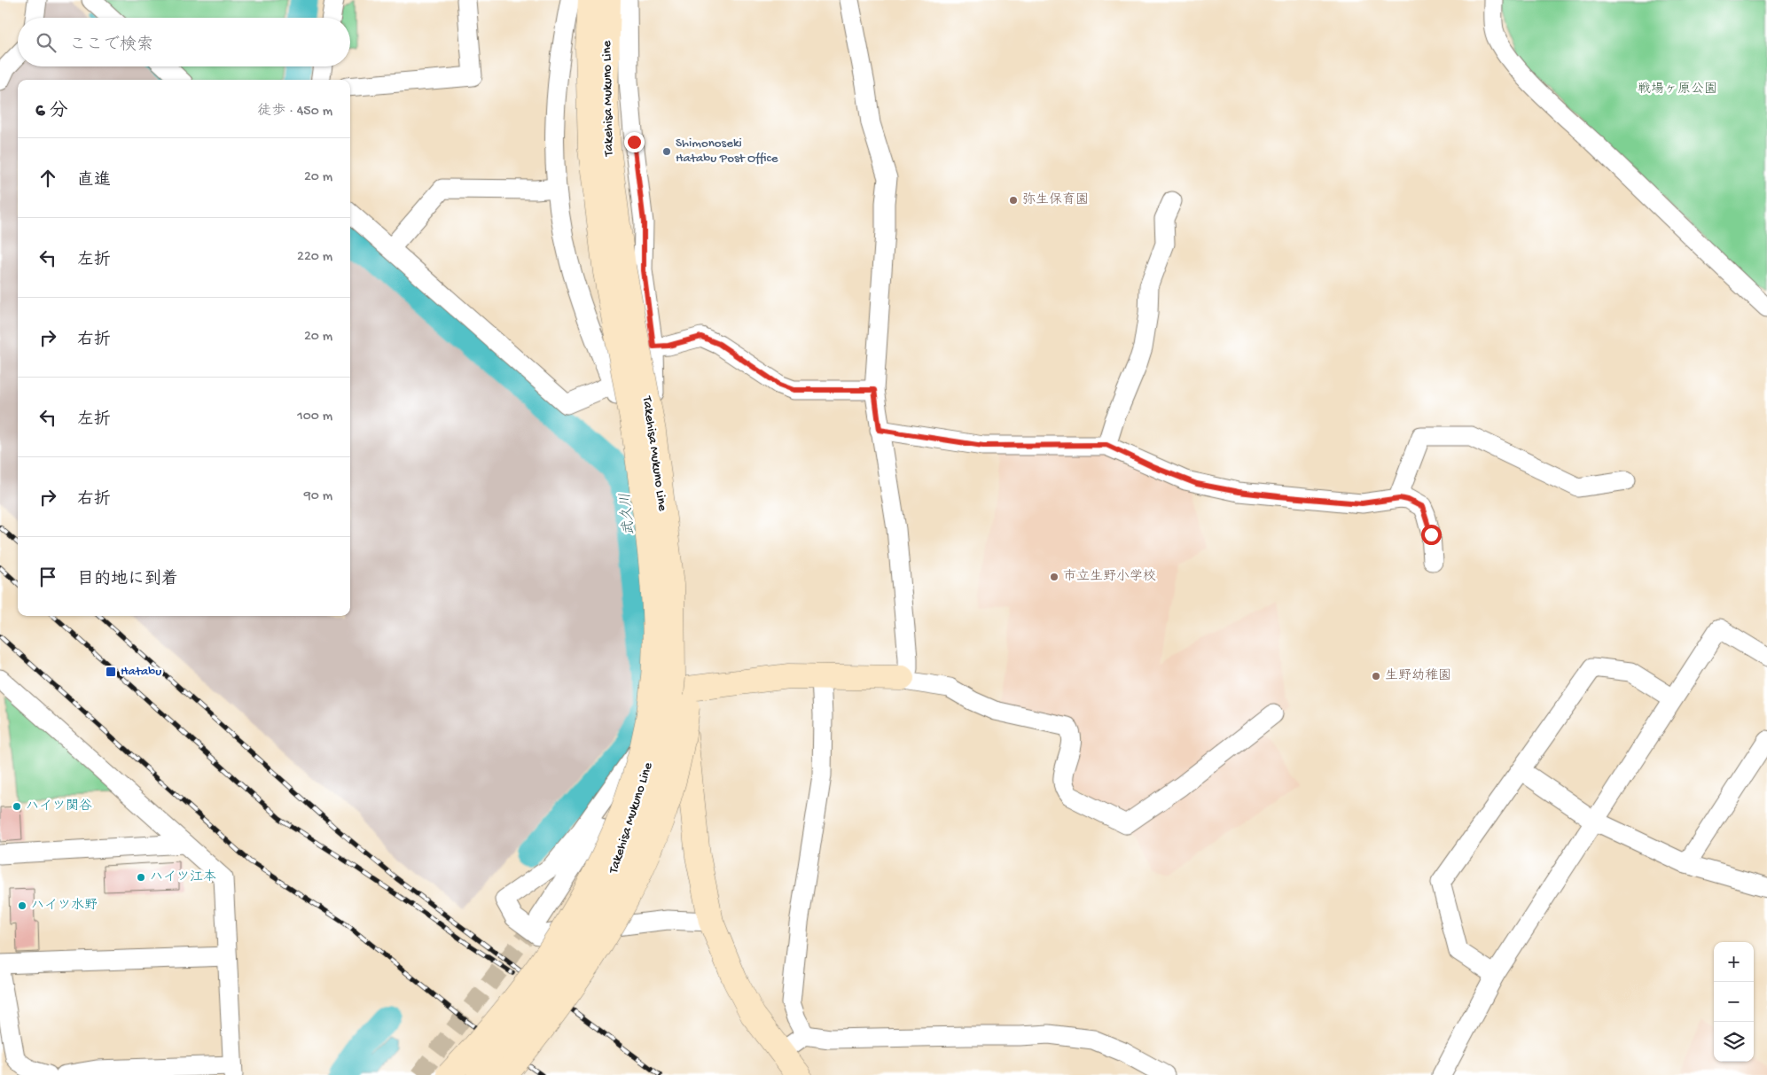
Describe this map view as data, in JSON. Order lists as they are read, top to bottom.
{
  "streets": {
    "main road": ["Takehisa Mukuno Line"]
  },
  "water": ["武久川"],
  "parks": ["戦場ヶ原公園"],
  "places": {
    "other": [
      "Shimonoseki Hatabu Post Office",
      "弥生保育園",
      "市立生野小学校",
      "生野幼稚園",
      "ハイツ関谷",
      "ハイツ江本",
      "ハイツ水野"
    ],
    "transit": ["Hatabu"]
  },
  "page": {
    "search": "ここで検索",
    "heading": ["6 分", "徒歩 · 450 m"],
    "list": [
      ["直進", "20 m"],
      ["左折", "220 m"],
      ["右折", "20 m"],
      ["左折", "100 m"],
      ["右折", "90 m"],
      "目的地に到着"
    ],
    "map_buttons": ["+", "−"]
  }
}
